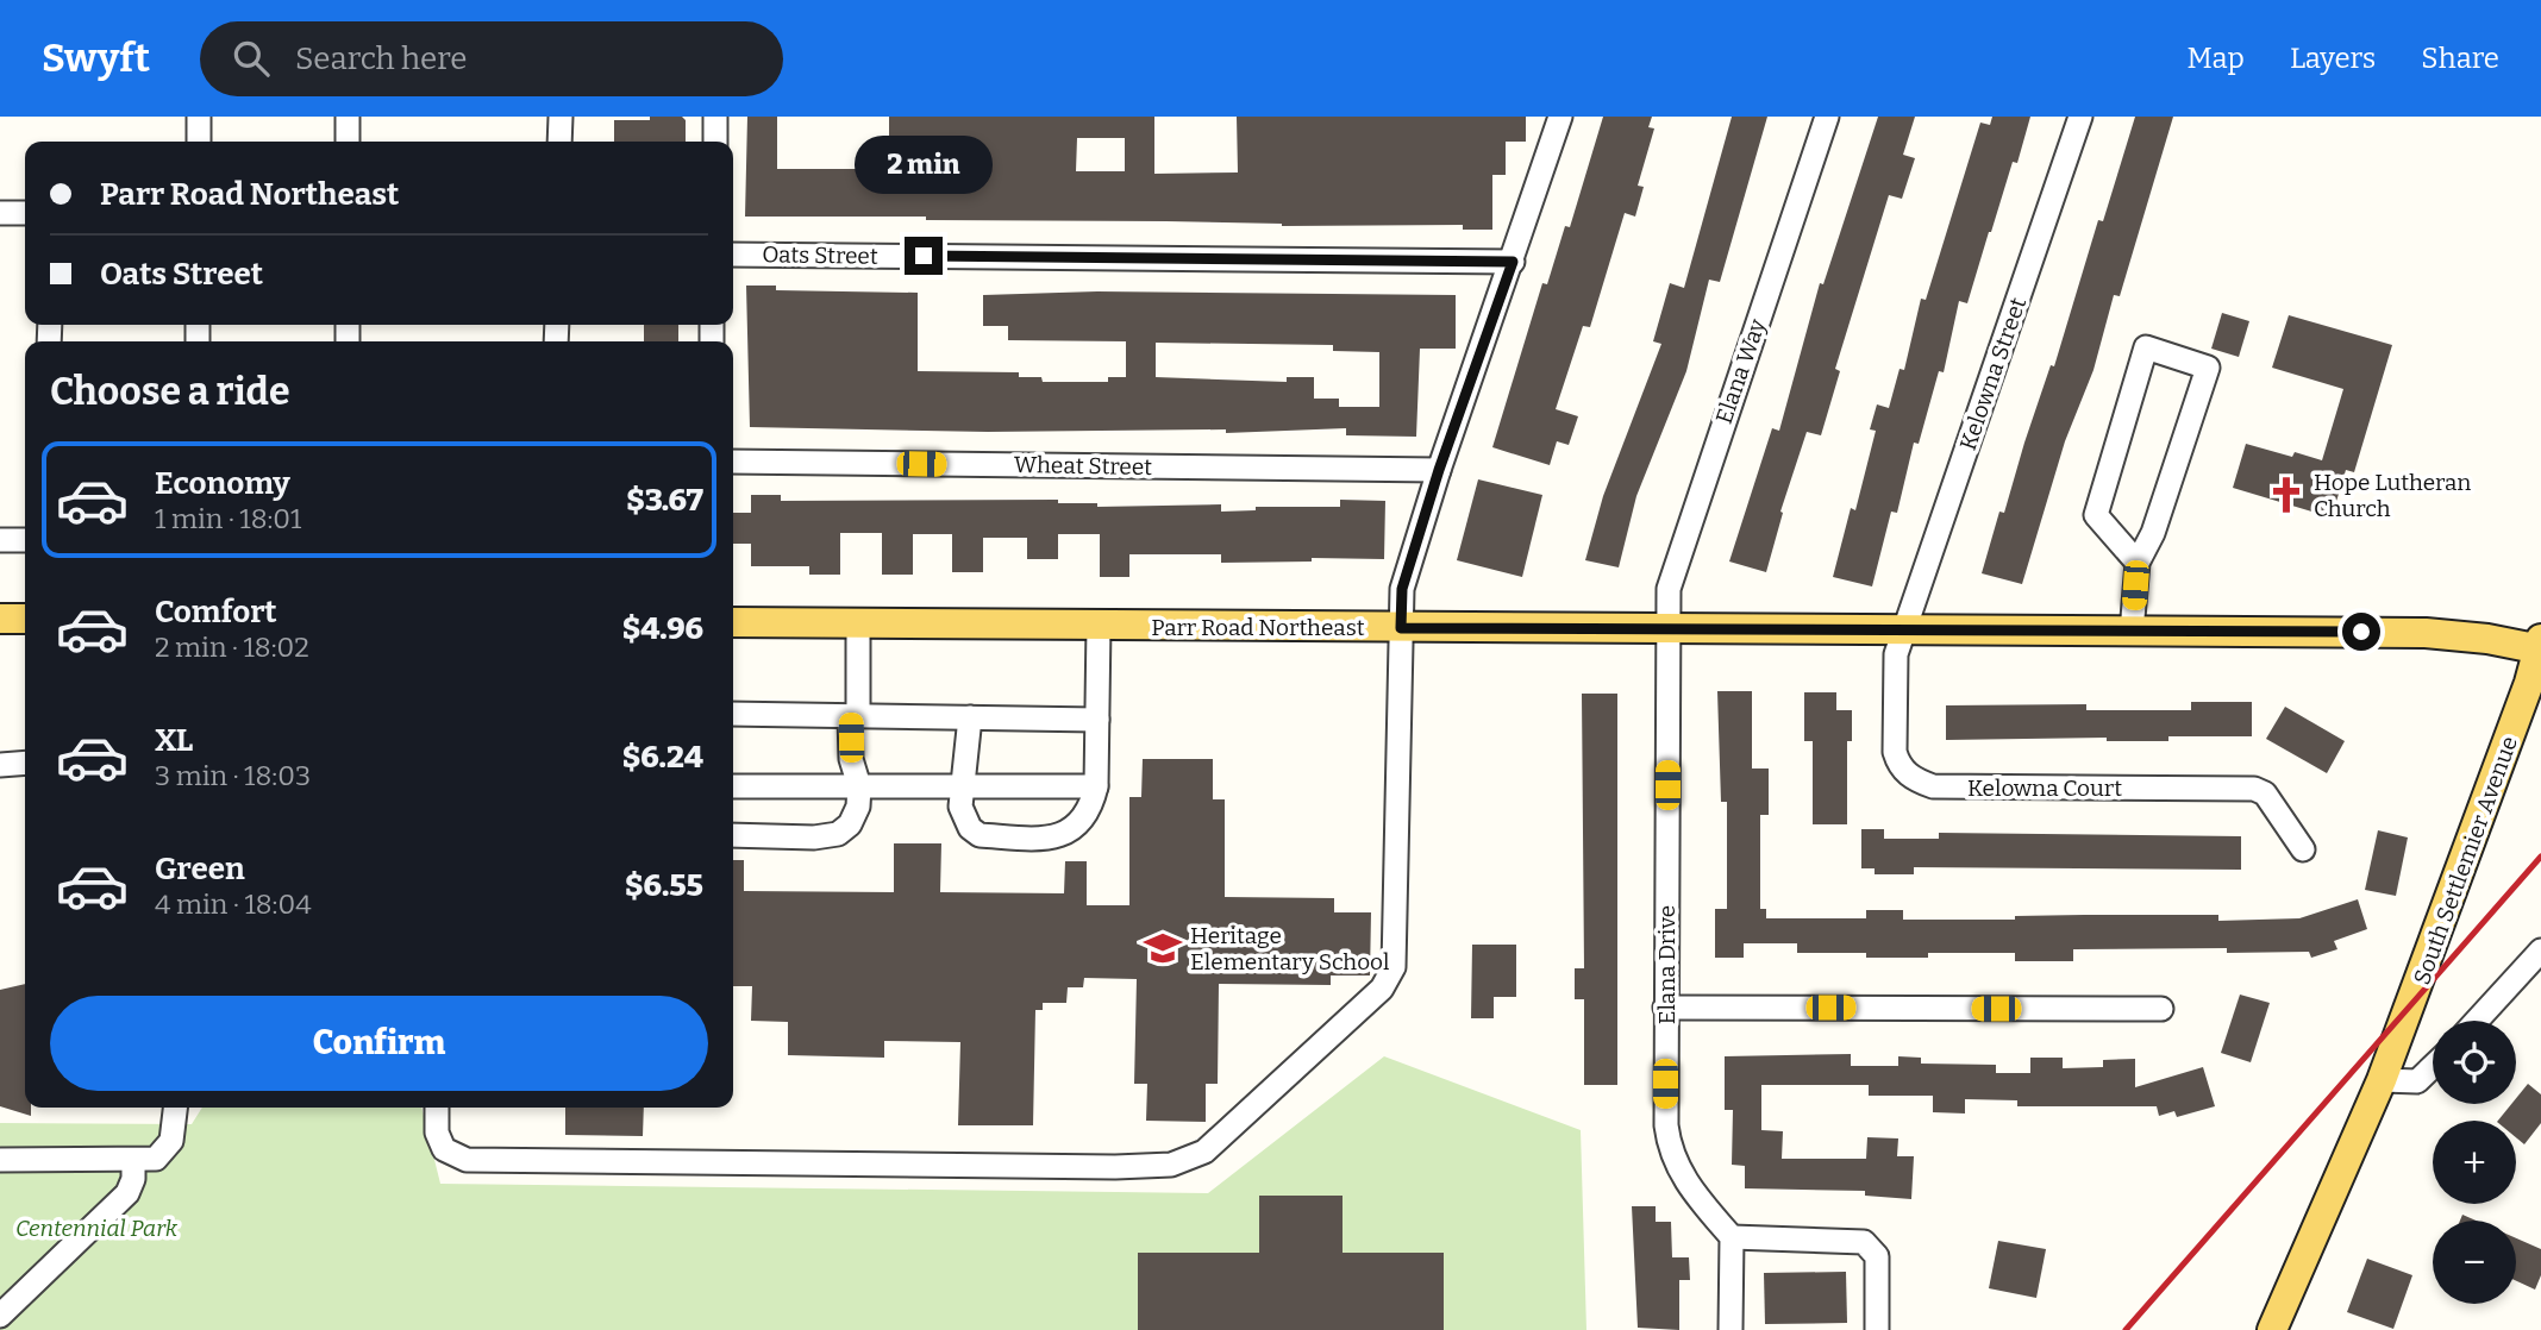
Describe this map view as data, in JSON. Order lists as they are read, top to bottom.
{
  "streets": {
    "main road": ["Parr Road Northeast", "South Settlemier Avenue"],
    "street": [
      "Oats Street",
      "Elana Way",
      "Kelowna Street",
      "Wheat Street",
      "Kelowna Court",
      "Elana Drive"
    ]
  },
  "crossings": [
    ["Elana Way", "Parr Road Northeast"],
    ["Elana Way", "Elana Drive"],
    ["Kelowna Street", "Parr Road Northeast"],
    ["Kelowna Street", "Kelowna Court"],
    ["Parr Road Northeast", "Kelowna Court"],
    ["Parr Road Northeast", "South Settlemier Avenue"],
    ["Parr Road Northeast", "Elana Drive"]
  ],
  "parks": ["Centennial Park"],
  "places": {
    "church": ["Hope Lutheran Church"],
    "school or university": ["Heritage Elementary School"]
  },
  "page": {
    "header": "Swyft",
    "search": "Search here",
    "nav": ["Map", "Layers", "Share"],
    "bubble": "2 min",
    "banner": ["Parr Road Northeast", "Oats Street"],
    "heading": "Choose a ride",
    "list": [
      {
        "name": "Economy",
        "note": "1 min · 18:01",
        "value": "$3.67"
      },
      {
        "name": "Comfort",
        "note": "2 min · 18:02",
        "value": "$4.96"
      },
      {
        "name": "XL",
        "note": "3 min · 18:03",
        "value": "$6.24"
      },
      {
        "name": "Green",
        "note": "4 min · 18:04",
        "value": "$6.55"
      }
    ],
    "buttons": "Confirm",
    "map_buttons": ["+", "−"]
  }
}
